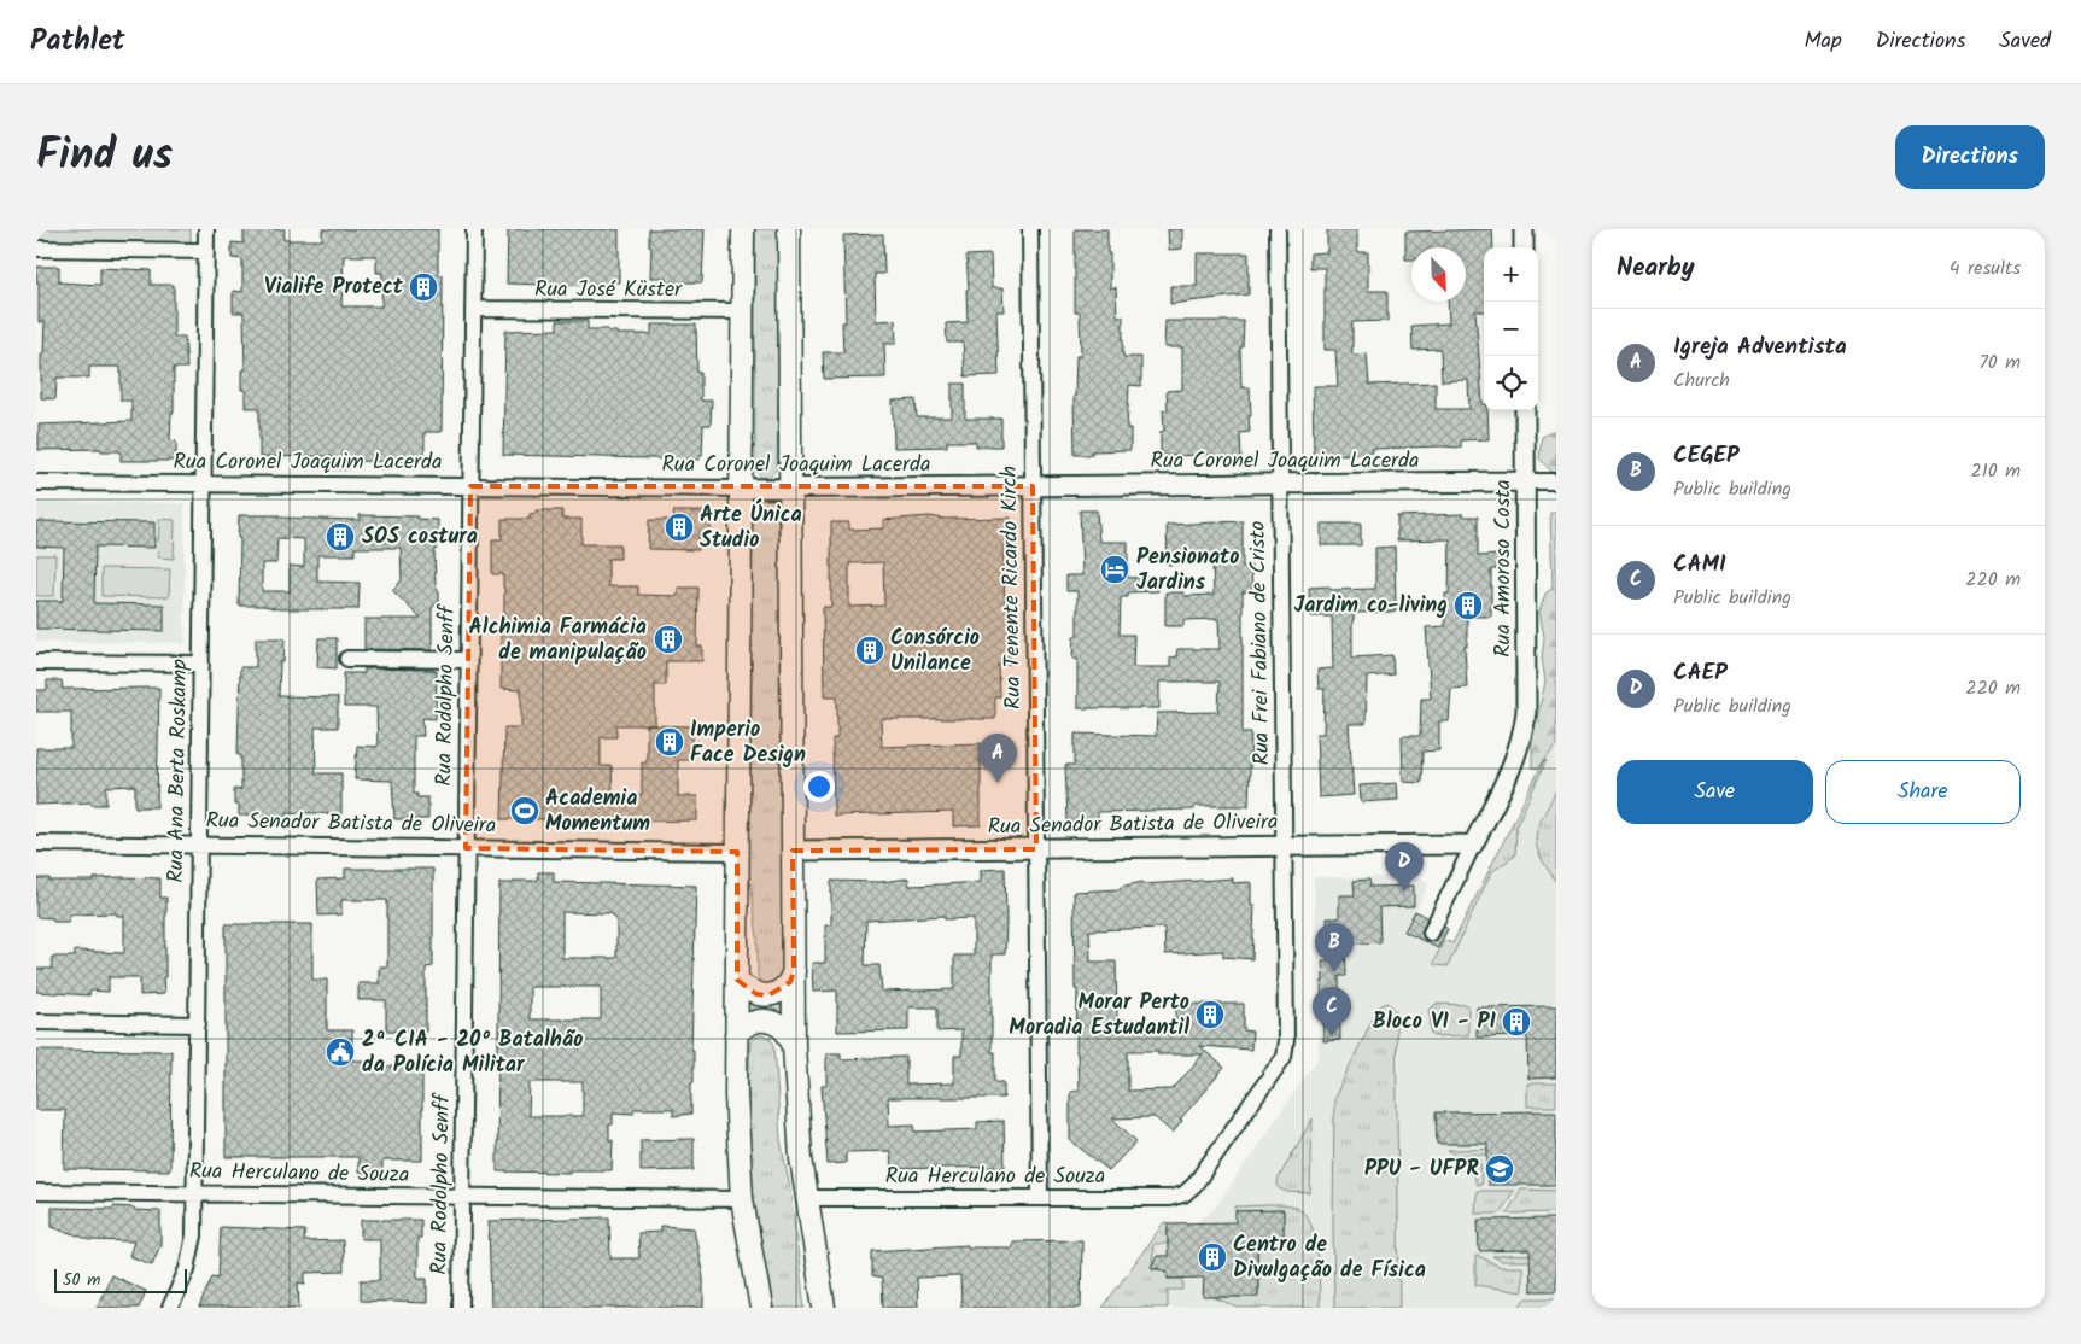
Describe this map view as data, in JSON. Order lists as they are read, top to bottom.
{
  "streets": {
    "street": [
      "Rua José Küster",
      "Rua Coronel Joaquim Lacerda",
      "Rua Amoroso Costa",
      "Rua Tenente Ricardo Kirch",
      "Rua Frei Fabiano de Cristo",
      "Rua Rodolpho Senff",
      "Rua Ana Berta Roskamp",
      "Rua Senador Batista de Oliveira",
      "Rua Herculano de Souza"
    ]
  },
  "crossings": [
    ["Rua José Küster", "Rua Rodolpho Senff"],
    ["Rua Coronel Joaquim Lacerda", "Rua Amoroso Costa"],
    ["Rua Coronel Joaquim Lacerda", "Rua Tenente Ricardo Kirch"],
    ["Rua Coronel Joaquim Lacerda", "Rua Frei Fabiano de Cristo"],
    ["Rua Coronel Joaquim Lacerda", "Rua Rodolpho Senff"],
    ["Rua Coronel Joaquim Lacerda", "Rua Ana Berta Roskamp"],
    ["Rua Amoroso Costa", "Rua Senador Batista de Oliveira"],
    ["Rua Tenente Ricardo Kirch", "Rua Senador Batista de Oliveira"],
    ["Rua Tenente Ricardo Kirch", "Rua Herculano de Souza"],
    ["Rua Frei Fabiano de Cristo", "Rua Senador Batista de Oliveira"],
    ["Rua Frei Fabiano de Cristo", "Rua Herculano de Souza"],
    ["Rua Rodolpho Senff", "Rua Senador Batista de Oliveira"],
    ["Rua Rodolpho Senff", "Rua Herculano de Souza"],
    ["Rua Ana Berta Roskamp", "Rua Senador Batista de Oliveira"],
    ["Rua Ana Berta Roskamp", "Rua Herculano de Souza"]
  ],
  "places": {
    "building": [
      "Vialife Protect",
      "Arte Única Studio",
      "SOS costura",
      "Jardim co-living",
      "Alchimia Farmácia de manipulação",
      "Consórcio Unilance",
      "Imperio Face Design",
      "Morar Perto Moradia Estudantil",
      "Bloco VI - PI",
      "Centro de Divulgação de Física"
    ],
    "hotel": ["Pensionato Jardins"],
    "sports": ["Academia Momentum"],
    "public building": ["2ª CIA - 20º Batalhão da Polícia Militar"],
    "school or university": ["PPU - UFPR"]
  },
  "scale_bar": "50 m",
  "north": "bottom right",
  "page": {
    "header": "Pathlet",
    "nav": ["Map", "Directions", "Saved"],
    "title": "Find us",
    "buttons": [
      "Directions",
      ["Save", "Share"]
    ],
    "heading": ["Nearby", "4 results"],
    "map_buttons": ["+", "−"],
    "list": [
      {
        "mark": "A",
        "name": "Igreja Adventista",
        "note": "Church",
        "value": "70 m"
      },
      {
        "mark": "B",
        "name": "CEGEP",
        "note": "Public building",
        "value": "210 m"
      },
      {
        "mark": "C",
        "name": "CAMI",
        "note": "Public building",
        "value": "220 m"
      },
      {
        "mark": "D",
        "name": "CAEP",
        "note": "Public building",
        "value": "220 m"
      }
    ],
    "pins": [
      "A",
      "D",
      "B",
      "C"
    ],
    "scale": "50 m"
  }
}
